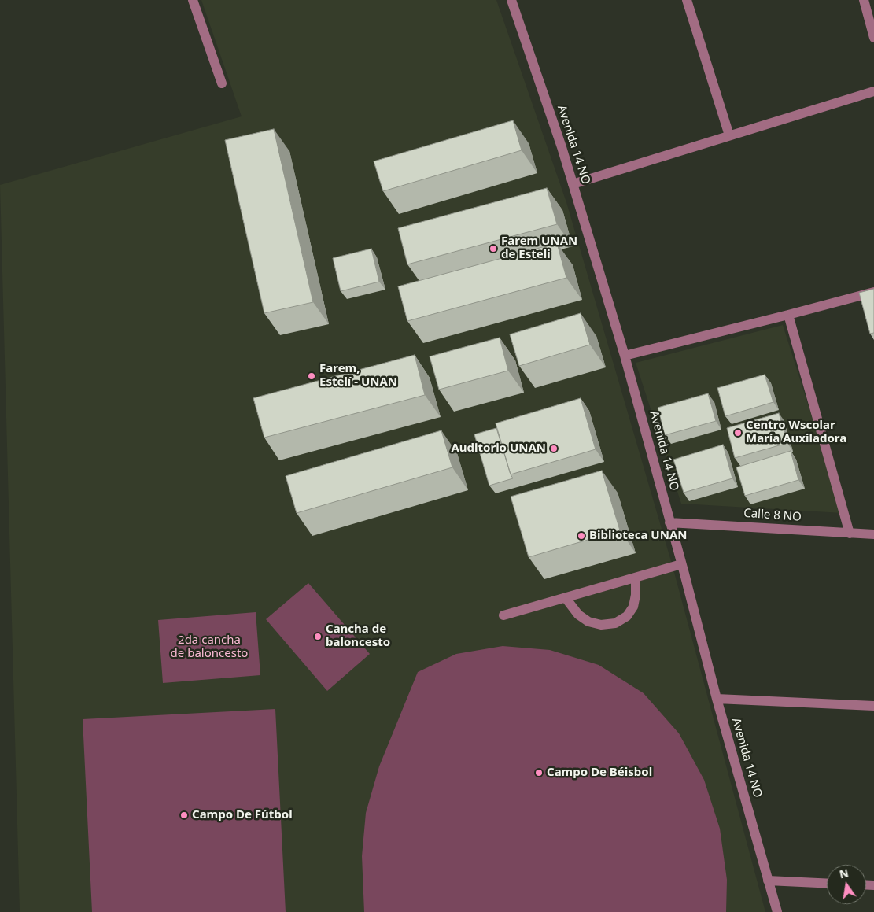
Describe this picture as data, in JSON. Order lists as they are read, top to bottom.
{
  "streets": {
    "street": ["Avenida 14 NO", "Calle 8 NO"]
  },
  "crossings": [
    ["Avenida 14 NO", "Calle 8 NO"]
  ],
  "parks": ["2da cancha de baloncesto"],
  "places": [
    "Farem UNAN de Esteli",
    "Farem, Estelí - UNAN",
    "Centro Wscolar María Auxiladora",
    "Auditorio UNAN",
    "Biblioteca UNAN",
    "Cancha de baloncesto",
    "Campo De Béisbol",
    "Campo De Fútbol"
  ],
  "north": "top"
}
